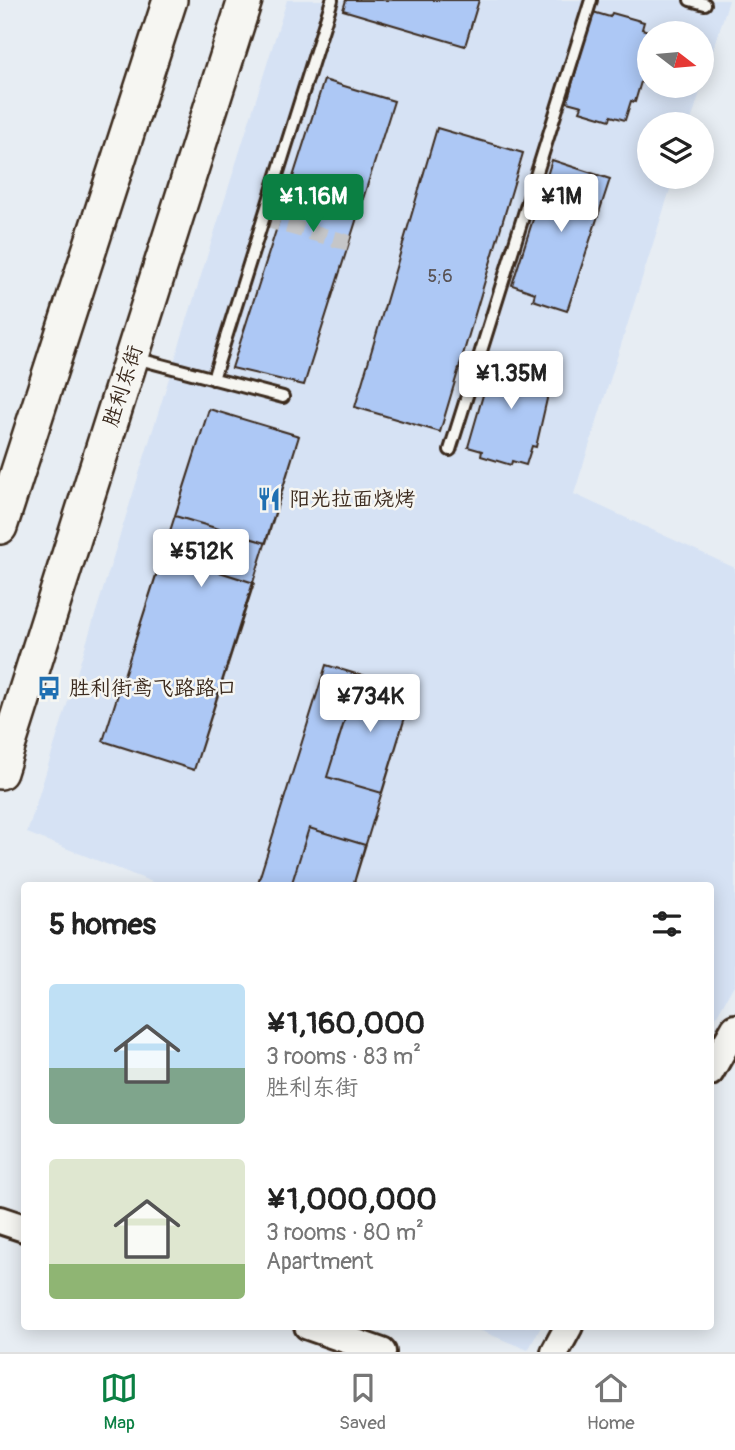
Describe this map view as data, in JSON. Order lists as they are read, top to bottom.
{
  "streets": {
    "main road": ["胜利东街"]
  },
  "places": {
    "restaurant": ["阳光拉面烧烤"],
    "bus stop": ["胜利街鸢飞路路口"]
  },
  "house_numbers": ["5;6"],
  "north": "right",
  "page": {
    "price": [
      "¥1.16M",
      "¥1M",
      "¥1.35M",
      "¥512K",
      "¥734K"
    ],
    "heading": "5 homes",
    "list": [
      {
        "name": "¥1,160,000",
        "note": "3 rooms · 83 m² · 胜利东街"
      },
      {
        "name": "¥1,000,000",
        "note": "3 rooms · 80 m² · Apartment"
      }
    ],
    "tabs": ["Map", "Saved", "Home"]
  }
}
